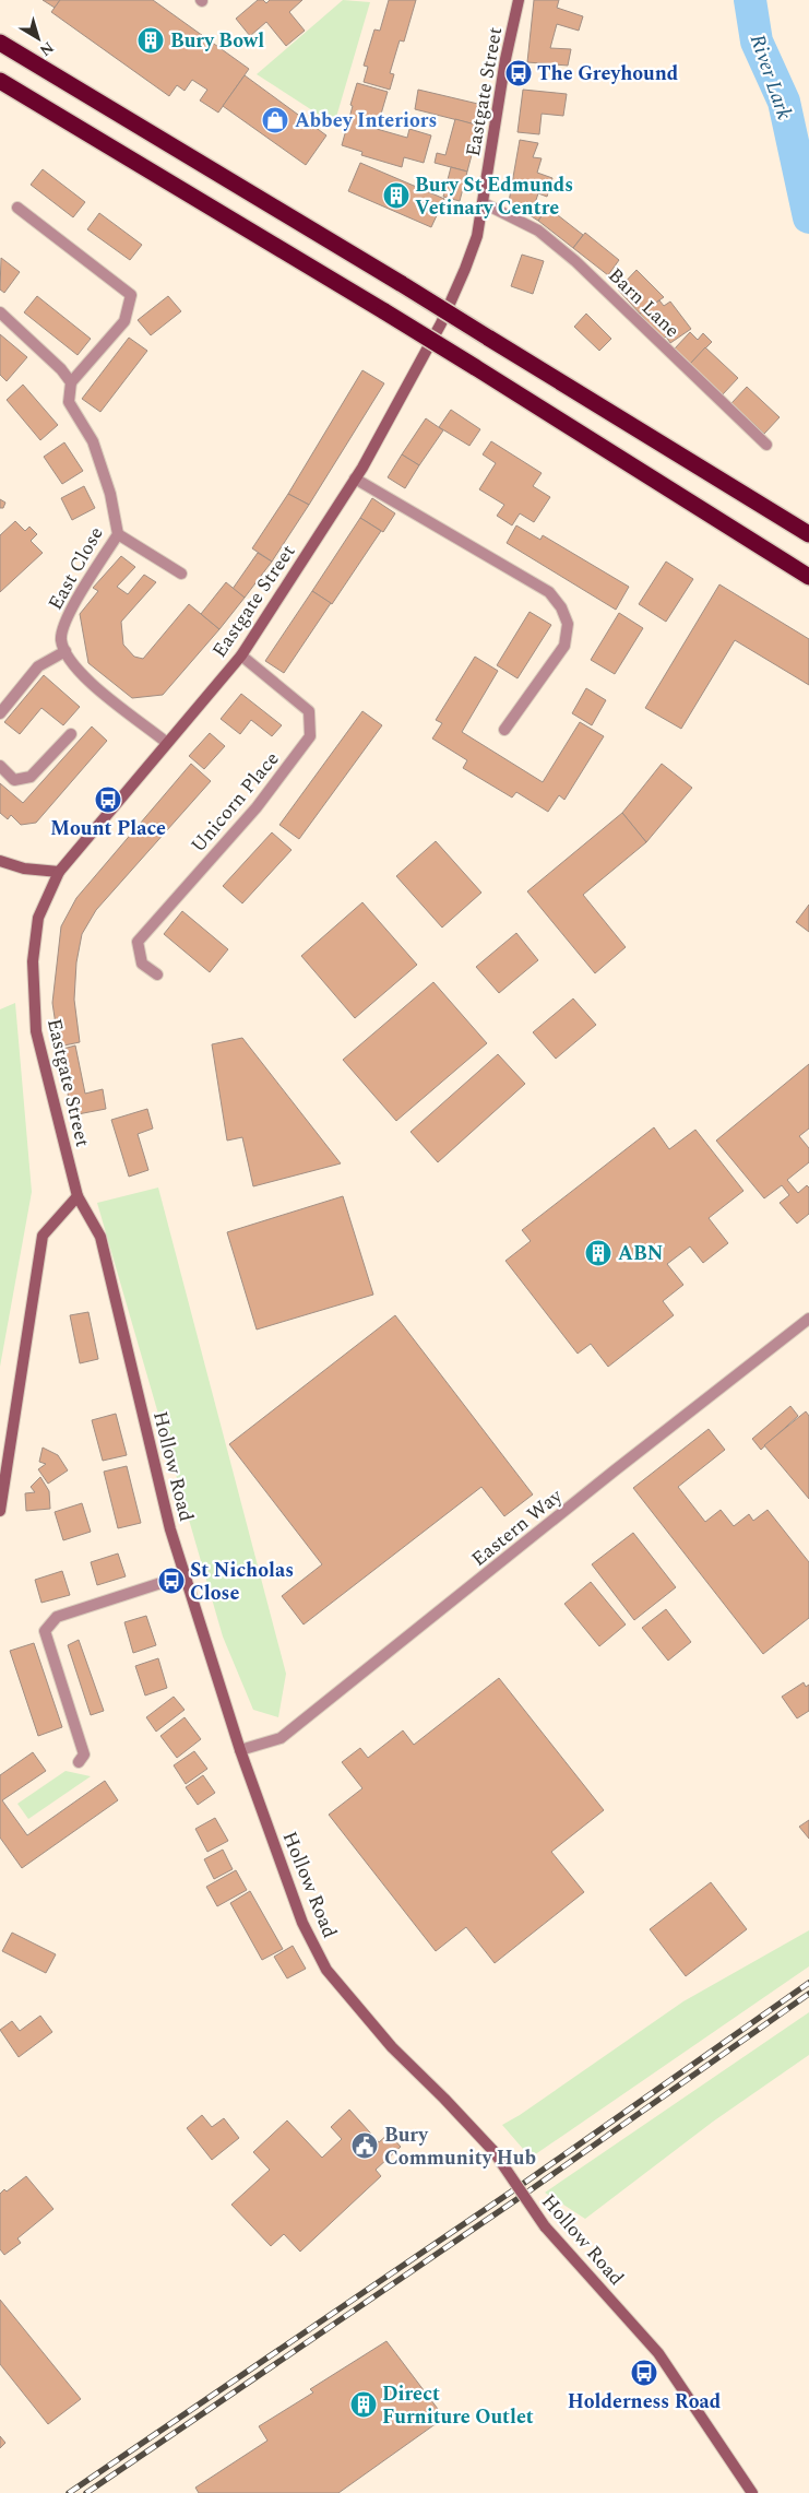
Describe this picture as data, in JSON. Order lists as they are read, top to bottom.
{
  "streets": {
    "street": [
      "Eastgate Street",
      "Barn Lane",
      "East Close",
      "Unicorn Place",
      "Hollow Road",
      "Eastern Way"
    ]
  },
  "crossings": [
    ["Eastgate Street", "Barn Lane"],
    ["Eastgate Street", "Unicorn Place"],
    ["Eastgate Street", "Hollow Road"],
    ["Hollow Road", "Eastern Way"]
  ],
  "water": ["River Lark"],
  "places": {
    "building": [
      "Bury Bowl",
      "Bury St Edmunds Vetinary Centre",
      "ABN",
      "Direct Furniture Outlet"
    ],
    "bus stop": [
      "The Greyhound",
      "Mount Place",
      "St Nicholas Close",
      "Holderness Road"
    ],
    "shop": ["Abbey Interiors"],
    "public building": ["Bury Community Hub"]
  },
  "north": "bottom right"
}
